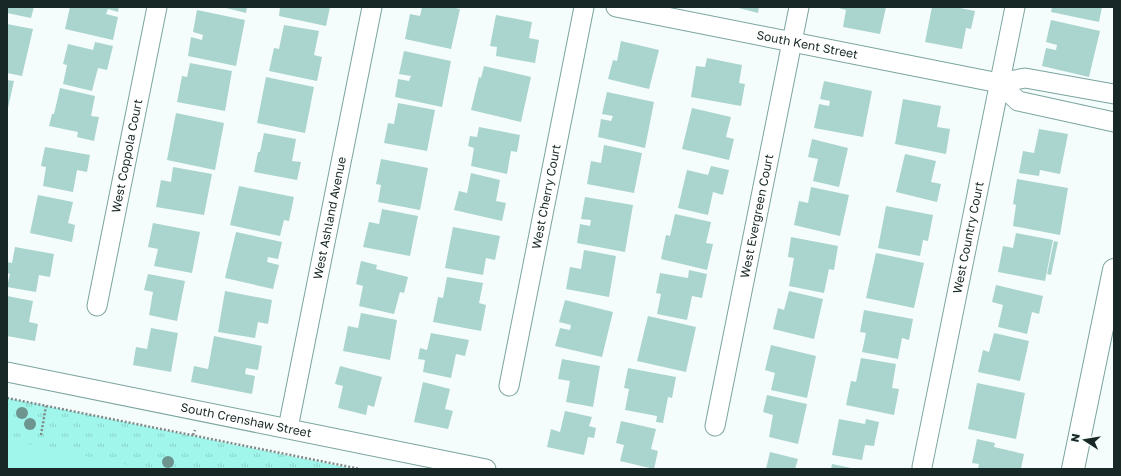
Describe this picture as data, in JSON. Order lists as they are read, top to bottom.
{
  "streets": {
    "street": [
      "South Kent Street",
      "West Coppola Court",
      "West Cherry Court",
      "West Evergreen Court",
      "West Ashland Avenue",
      "West Country Court",
      "South Crenshaw Street"
    ]
  },
  "crossings": [
    ["South Kent Street", "West Evergreen Court"],
    ["South Kent Street", "West Country Court"],
    ["West Ashland Avenue", "South Crenshaw Street"]
  ],
  "north": "left"
}
